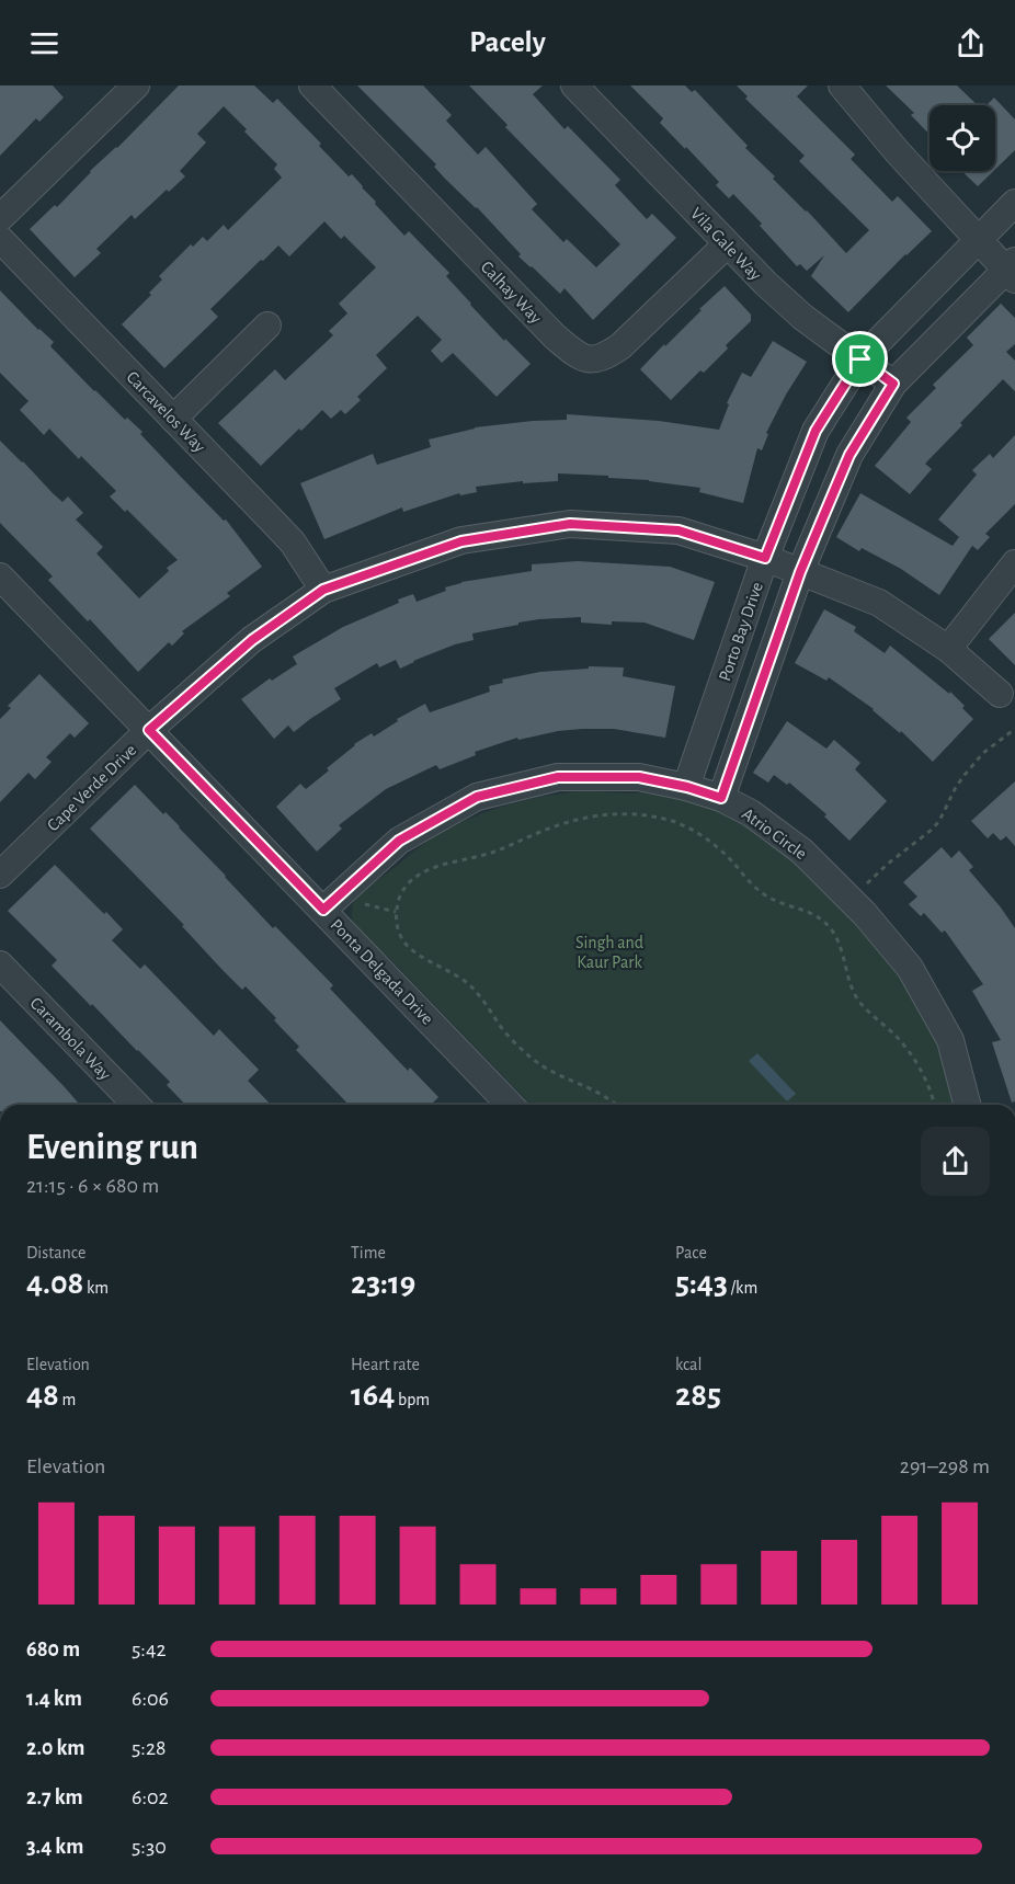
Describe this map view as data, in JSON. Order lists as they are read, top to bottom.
{
  "streets": {
    "street": [
      "Vila Gale Way",
      "Calhay Way",
      "Carcavelos Way",
      "Porto Bay Drive",
      "Cape Verde Drive",
      "Atrio Circle",
      "Ponta Delgada Drive",
      "Carambola Way"
    ]
  },
  "crossings": [
    ["Vila Gale Way", "Calhay Way"],
    ["Vila Gale Way", "Porto Bay Drive"],
    ["Carcavelos Way", "Cape Verde Drive"],
    ["Porto Bay Drive", "Cape Verde Drive"],
    ["Porto Bay Drive", "Atrio Circle"],
    ["Cape Verde Drive", "Ponta Delgada Drive"],
    ["Atrio Circle", "Ponta Delgada Drive"]
  ],
  "parks": ["Singh and Kaur Park"],
  "page": {
    "header": "Pacely",
    "heading": ["Evening run", "21:15 · 6 × 680 m"],
    "stats": [
      ["Distance", "4.08 km"],
      ["Time", "23:19"],
      ["Pace", "5:43 /km"],
      ["Elevation", "48 m"],
      ["Heart rate", "164 bpm"],
      ["kcal", "285"]
    ],
    "chart": ["Elevation", "291–298 m"],
    "list": [
      {
        "name": "680 m",
        "note": "5:42"
      },
      {
        "name": "1.4 km",
        "note": "6:06"
      },
      {
        "name": "2.0 km",
        "note": "5:28"
      },
      {
        "name": "2.7 km",
        "note": "6:02"
      },
      {
        "name": "3.4 km",
        "note": "5:30"
      }
    ]
  }
}
